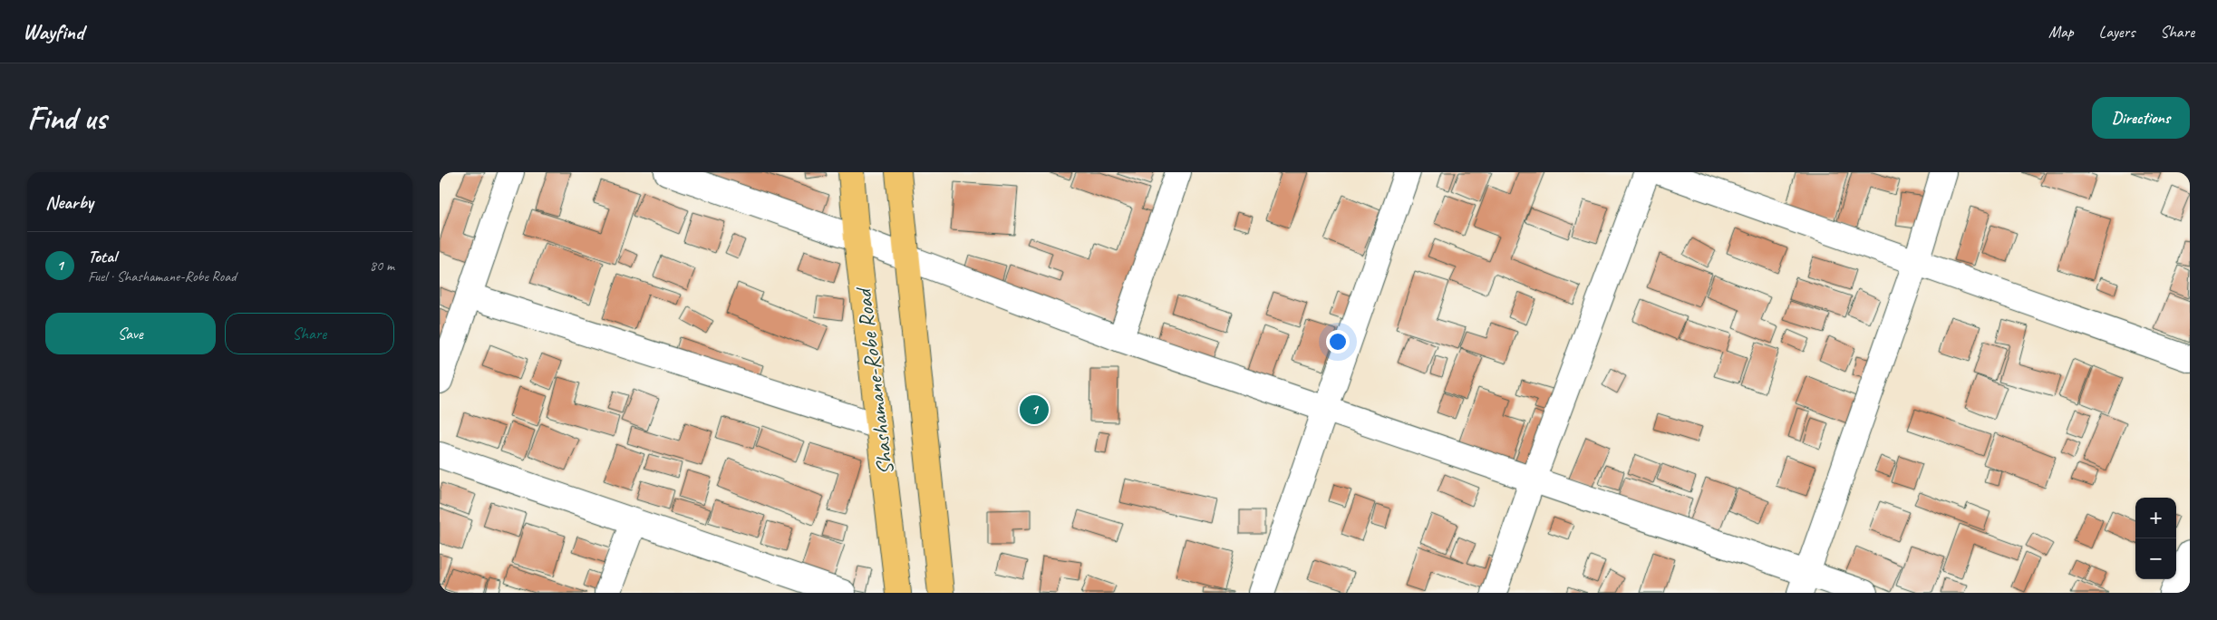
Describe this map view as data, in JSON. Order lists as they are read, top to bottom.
{
  "streets": {
    "main road": ["Shashamane-Robe Road"]
  },
  "page": {
    "header": "Wayfind",
    "nav": ["Map", "Layers", "Share"],
    "buttons": [
      "Directions",
      ["Save", "Share"]
    ],
    "title": "Find us",
    "heading": "Nearby",
    "list": [
      {
        "mark": "1",
        "name": "Total",
        "note": "Fuel · Shashamane-Robe Road",
        "value": "80 m"
      }
    ],
    "pins": "1",
    "map_buttons": ["+", "−"]
  }
}
